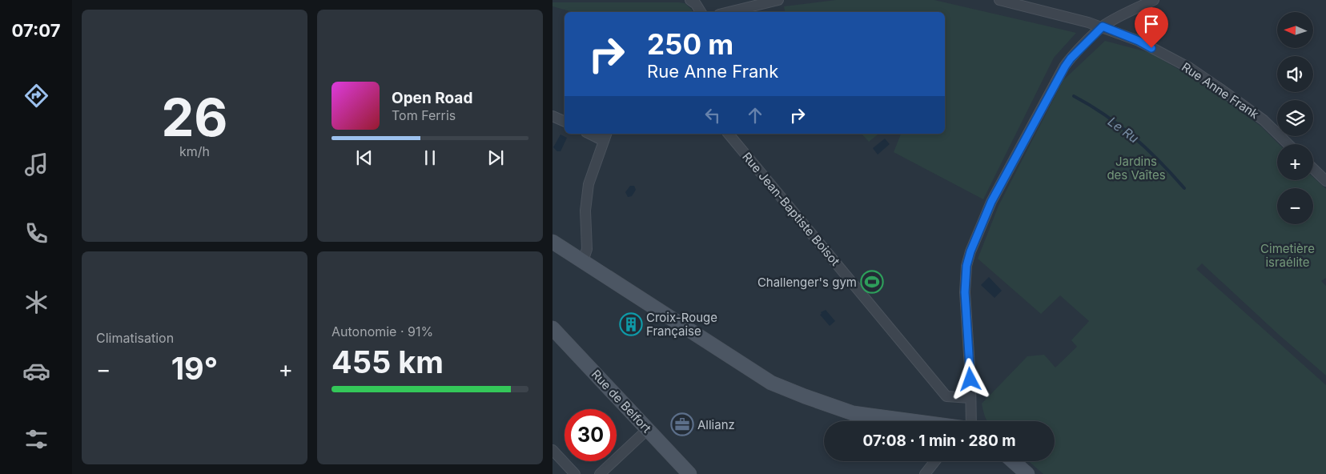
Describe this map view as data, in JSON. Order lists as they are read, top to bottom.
{
  "streets": {
    "street": ["Rue Anne Frank", "Rue Jean-Baptiste Boisot", "Rue de Belfort"]
  },
  "water": ["Le Ru"],
  "parks": ["Jardins des Vaîtes", "Cimetière israélite"],
  "places": {
    "sports": ["Challenger's gym"],
    "building": ["Croix-Rouge Française"],
    "office": ["Allianz"]
  },
  "north": "left",
  "page": {
    "tabs": "07:07",
    "tile": [
      ["26", "km/h"],
      "Climatisation",
      ["Autonomie · 91%", "455 km"]
    ],
    "map_buttons": ["+", "−"],
    "turn": ["250 m", "Rue Anne Frank"],
    "song": ["Open Road", "Tom Ferris"],
    "heat": ["−", "19°", "+"],
    "limit": "30",
    "trip": "07:08 · 1 min · 280 m"
  }
}
